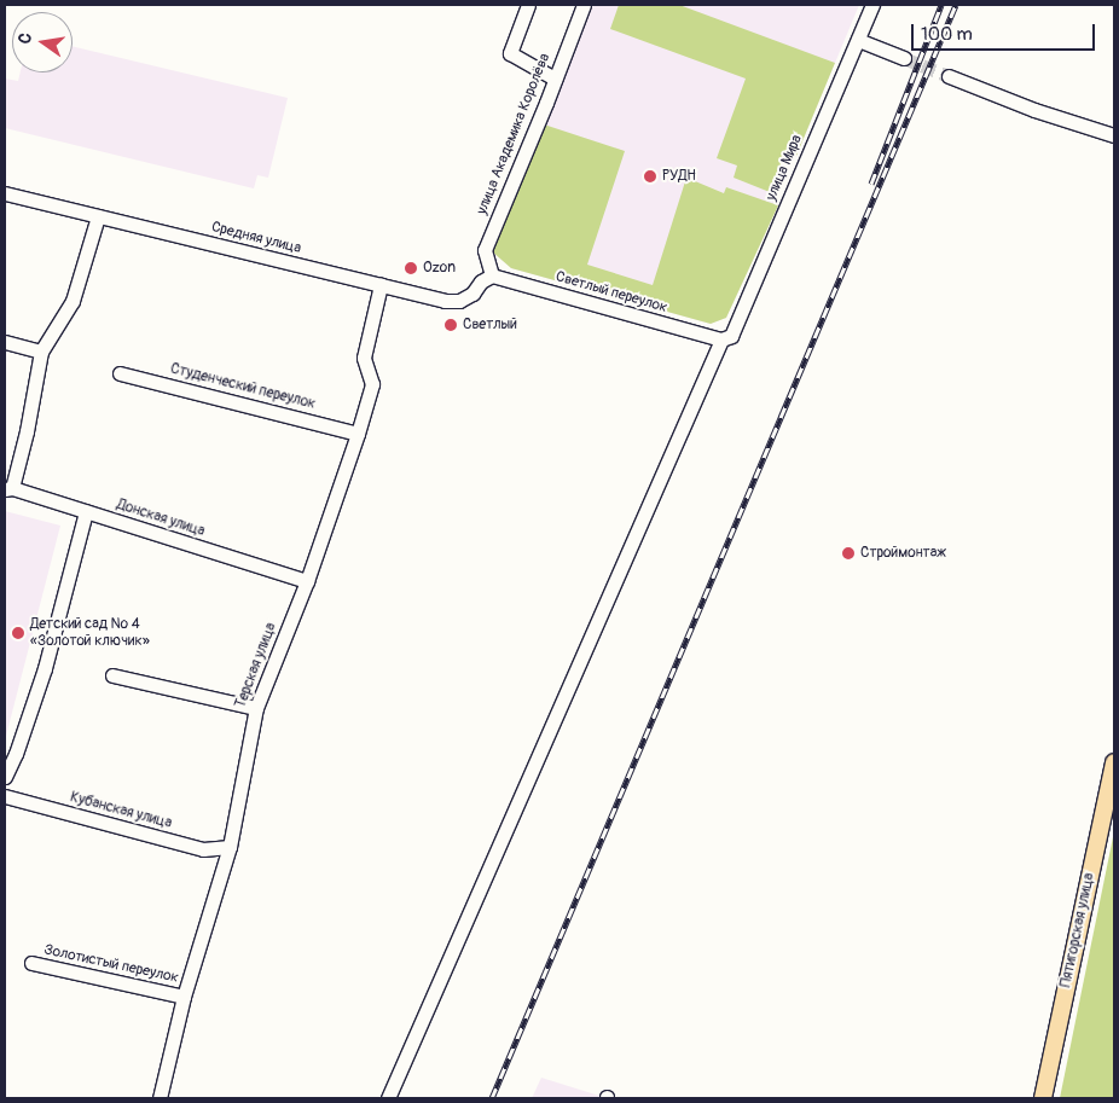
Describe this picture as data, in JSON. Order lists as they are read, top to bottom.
{
  "streets": {
    "main road": ["Пятигорская улица"],
    "street": [
      "улица Академика Королёва",
      "улица Мира",
      "Средняя улица",
      "Светлый переулок",
      "Студенческий переулок",
      "Донская улица",
      "Терская улица",
      "Кубанская улица",
      "Золотистый переулок"
    ]
  },
  "crossings": [
    ["улица Академика Королёва", "Средняя улица"],
    ["улица Академика Королёва", "Светлый переулок"],
    ["улица Мира", "Светлый переулок"],
    ["Средняя улица", "Светлый переулок"],
    ["Средняя улица", "Терская улица"],
    ["Студенческий переулок", "Терская улица"],
    ["Донская улица", "Терская улица"],
    ["Терская улица", "Кубанская улица"],
    ["Терская улица", "Золотистый переулок"]
  ],
  "places": [
    "РУДН",
    "Ozon",
    "Светлый",
    "Строймонтаж",
    "Детский сад № 4 «Золотой ключик»"
  ],
  "scale_bar": "100 m",
  "north": "left"
}
